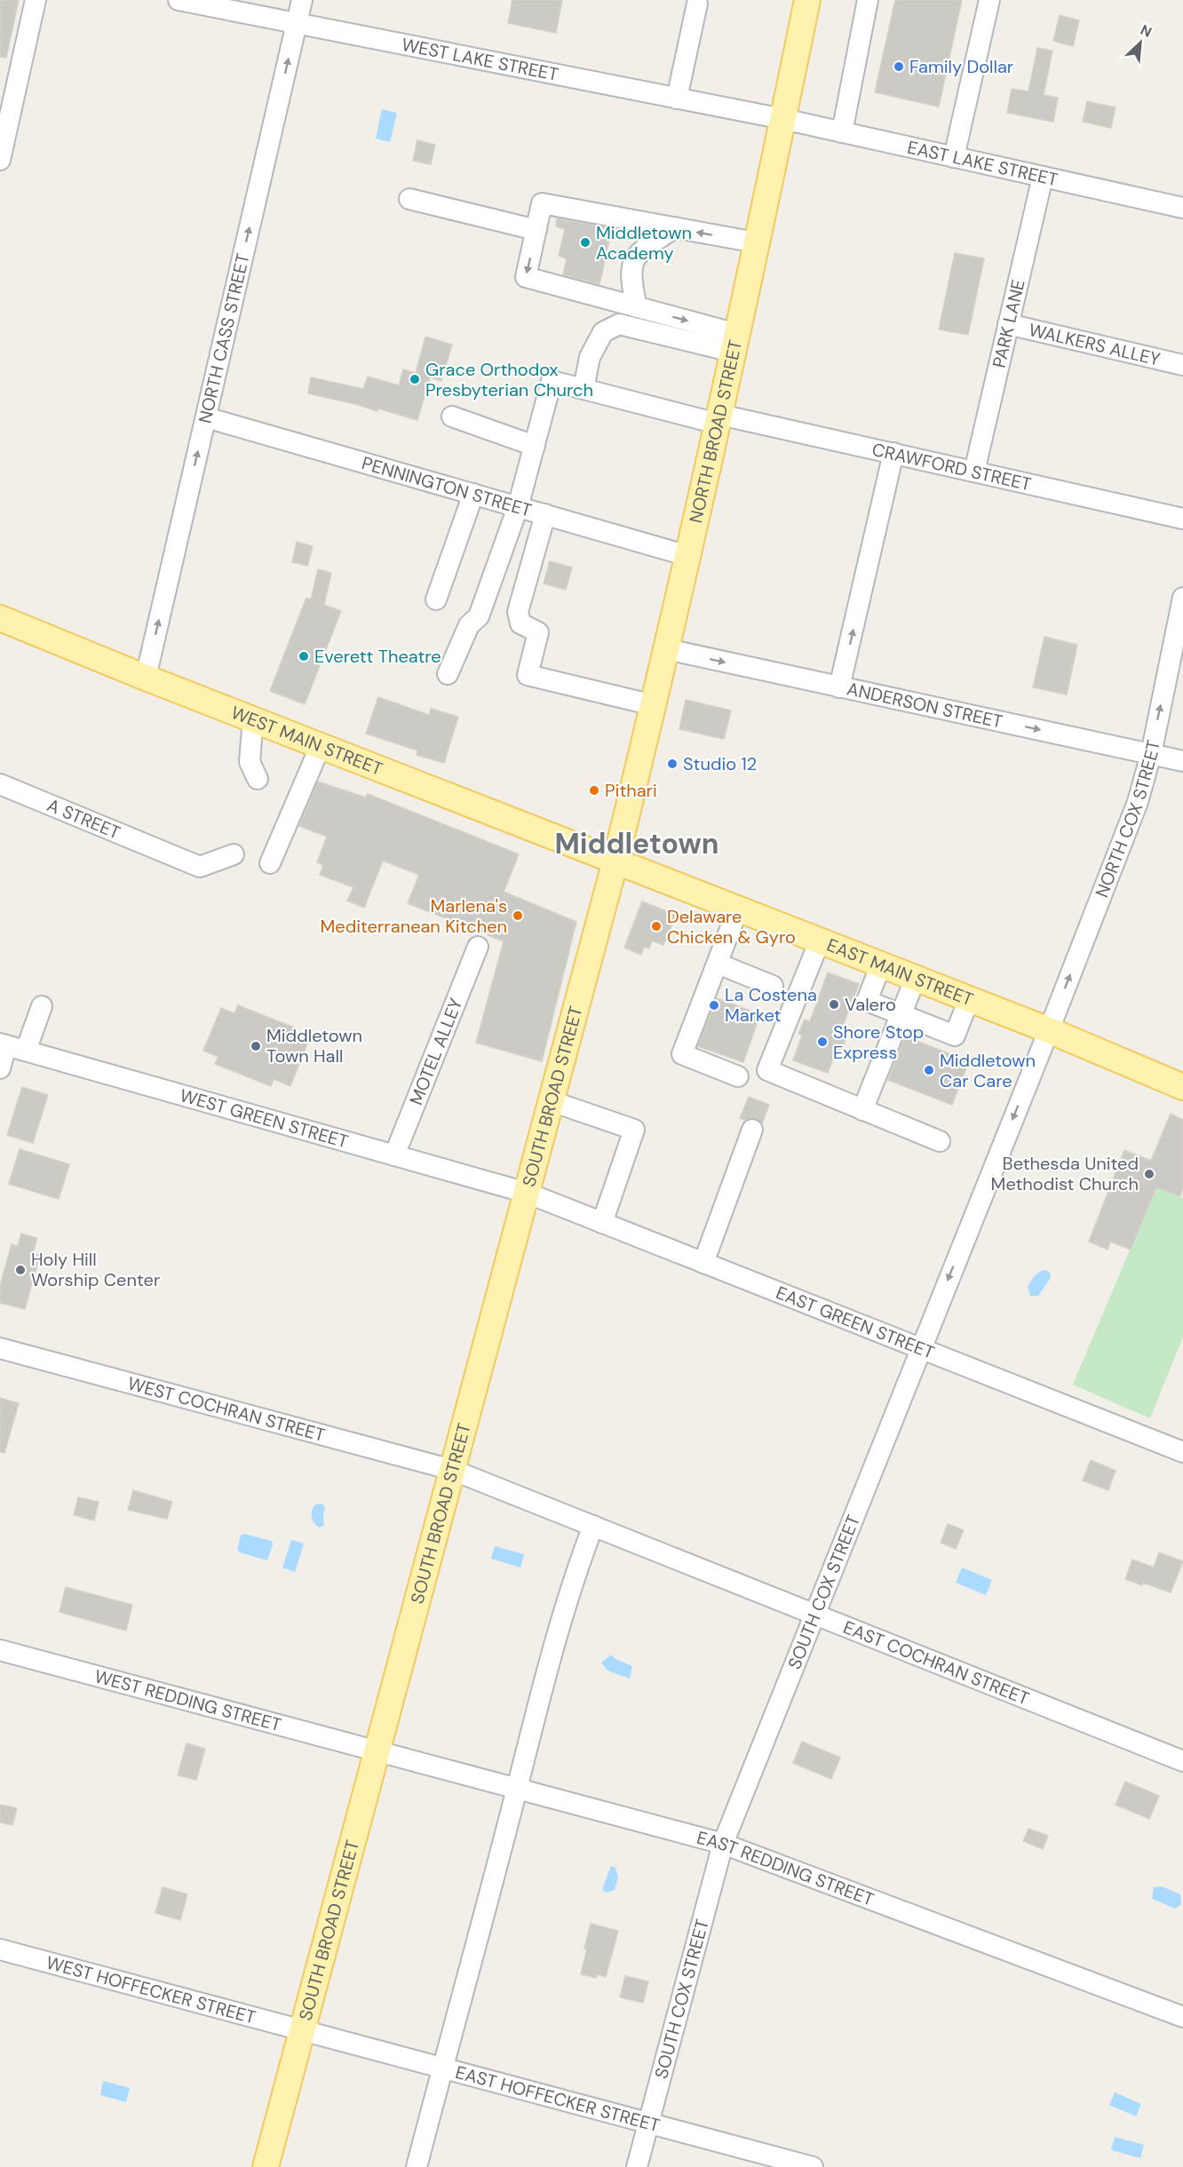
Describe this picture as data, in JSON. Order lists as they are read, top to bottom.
{
  "streets": {
    "main road": [
      "NORTH BROAD STREET",
      "WEST MAIN STREET",
      "EAST MAIN STREET",
      "SOUTH BROAD STREET"
    ],
    "street": [
      "WEST LAKE STREET",
      "EAST LAKE STREET",
      "PARK LANE",
      "NORTH CASS STREET",
      "WALKERS ALLEY",
      "CRAWFORD STREET",
      "PENNINGTON STREET",
      "ANDERSON STREET",
      "NORTH COX STREET",
      "A STREET",
      "MOTEL ALLEY",
      "WEST GREEN STREET",
      "EAST GREEN STREET",
      "WEST COCHRAN STREET",
      "SOUTH COX STREET",
      "EAST COCHRAN STREET",
      "WEST REDDING STREET",
      "EAST REDDING STREET",
      "WEST HOFFECKER STREET",
      "EAST HOFFECKER STREET"
    ]
  },
  "crossings": [
    ["WEST LAKE STREET", "EAST LAKE STREET"],
    ["WEST LAKE STREET", "NORTH CASS STREET"],
    ["WEST LAKE STREET", "NORTH BROAD STREET"],
    ["EAST LAKE STREET", "PARK LANE"],
    ["EAST LAKE STREET", "NORTH BROAD STREET"],
    ["PARK LANE", "WALKERS ALLEY"],
    ["PARK LANE", "CRAWFORD STREET"],
    ["NORTH CASS STREET", "PENNINGTON STREET"],
    ["NORTH CASS STREET", "WEST MAIN STREET"],
    ["NORTH BROAD STREET", "CRAWFORD STREET"],
    ["NORTH BROAD STREET", "PENNINGTON STREET"],
    ["NORTH BROAD STREET", "ANDERSON STREET"],
    ["NORTH BROAD STREET", "WEST MAIN STREET"],
    ["NORTH BROAD STREET", "EAST MAIN STREET"],
    ["NORTH BROAD STREET", "SOUTH BROAD STREET"],
    ["ANDERSON STREET", "NORTH COX STREET"],
    ["WEST MAIN STREET", "EAST MAIN STREET"],
    ["WEST MAIN STREET", "SOUTH BROAD STREET"],
    ["NORTH COX STREET", "EAST MAIN STREET"],
    ["NORTH COX STREET", "SOUTH COX STREET"],
    ["EAST MAIN STREET", "SOUTH BROAD STREET"],
    ["EAST MAIN STREET", "SOUTH COX STREET"],
    ["MOTEL ALLEY", "WEST GREEN STREET"],
    ["SOUTH BROAD STREET", "WEST GREEN STREET"],
    ["SOUTH BROAD STREET", "EAST GREEN STREET"],
    ["SOUTH BROAD STREET", "WEST COCHRAN STREET"],
    ["SOUTH BROAD STREET", "EAST COCHRAN STREET"],
    ["SOUTH BROAD STREET", "WEST REDDING STREET"],
    ["SOUTH BROAD STREET", "EAST REDDING STREET"],
    ["SOUTH BROAD STREET", "WEST HOFFECKER STREET"],
    ["SOUTH BROAD STREET", "EAST HOFFECKER STREET"],
    ["WEST GREEN STREET", "EAST GREEN STREET"],
    ["EAST GREEN STREET", "SOUTH COX STREET"],
    ["WEST COCHRAN STREET", "EAST COCHRAN STREET"],
    ["SOUTH COX STREET", "EAST COCHRAN STREET"],
    ["SOUTH COX STREET", "EAST REDDING STREET"],
    ["SOUTH COX STREET", "EAST HOFFECKER STREET"],
    ["WEST REDDING STREET", "EAST REDDING STREET"],
    ["WEST HOFFECKER STREET", "EAST HOFFECKER STREET"]
  ],
  "one_way": ["NORTH CASS STREET", "ANDERSON STREET", "NORTH COX STREET"],
  "districts": ["Middletown"],
  "places": [
    "Family Dollar",
    "Middletown Academy",
    "Grace Orthodox Presbyterian Church",
    "Everett Theatre",
    "Studio 12",
    "Pithari",
    "Marlena's Mediterranean Kitchen",
    "Delaware Chicken & Gyro",
    "Valero",
    "La Costena Market",
    "Shore Stop Express",
    "Middletown Town Hall",
    "Middletown Car Care",
    "Bethesda United Methodist Church",
    "Holy Hill Worship Center"
  ],
  "north": "top right"
}
